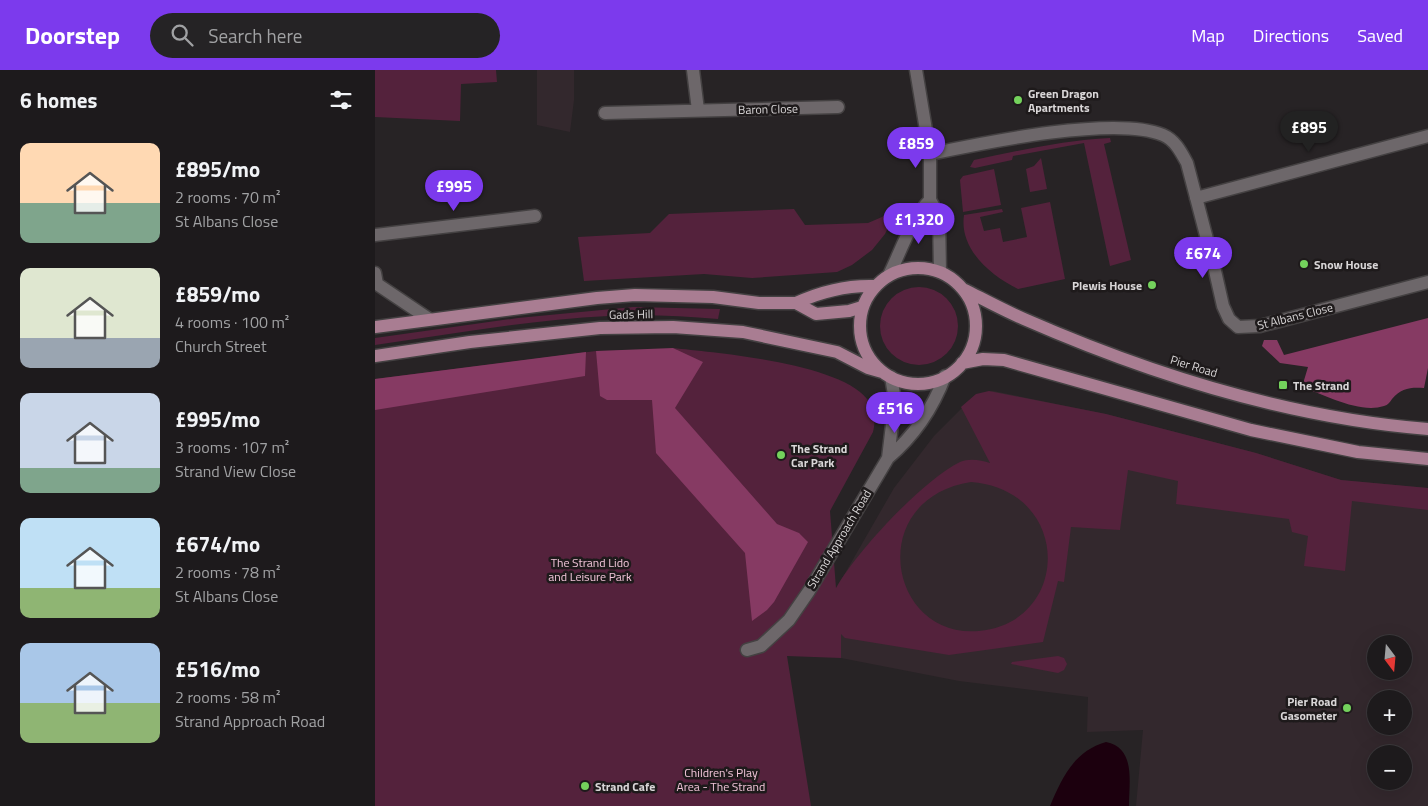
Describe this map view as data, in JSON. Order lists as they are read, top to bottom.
{
  "streets": {
    "main road": ["Gads Hill", "Pier Road"],
    "street": ["Baron Close", "St Albans Close", "Strand Approach Road"]
  },
  "crossings": [
    ["Gads Hill", "Pier Road"],
    ["Gads Hill", "Strand Approach Road"],
    ["Pier Road", "Strand Approach Road"]
  ],
  "parks": ["The Strand Lido and Leisure Park", "Children's Play Area - The Strand"],
  "places": {
    "other": [
      "Green Dragon Apartments",
      "Snow House",
      "Plewis House",
      "The Strand Car Park",
      "Pier Road Gasometer",
      "Strand Cafe"
    ],
    "transit": ["The Strand"]
  },
  "north": "bottom",
  "page": {
    "header": "Doorstep",
    "search": "Search here",
    "nav": ["Map", "Directions", "Saved"],
    "heading": "6 homes",
    "price": [
      "£895",
      "£859",
      "£995",
      "£1,320",
      "£674",
      "£516"
    ],
    "list": [
      {
        "name": "£895/mo",
        "note": "2 rooms · 70 m² · St Albans Close"
      },
      {
        "name": "£859/mo",
        "note": "4 rooms · 100 m² · Church Street"
      },
      {
        "name": "£995/mo",
        "note": "3 rooms · 107 m² · Strand View Close"
      },
      {
        "name": "£674/mo",
        "note": "2 rooms · 78 m² · St Albans Close"
      },
      {
        "name": "£516/mo",
        "note": "2 rooms · 58 m² · Strand Approach Road"
      }
    ],
    "map_buttons": ["+", "−"]
  }
}
